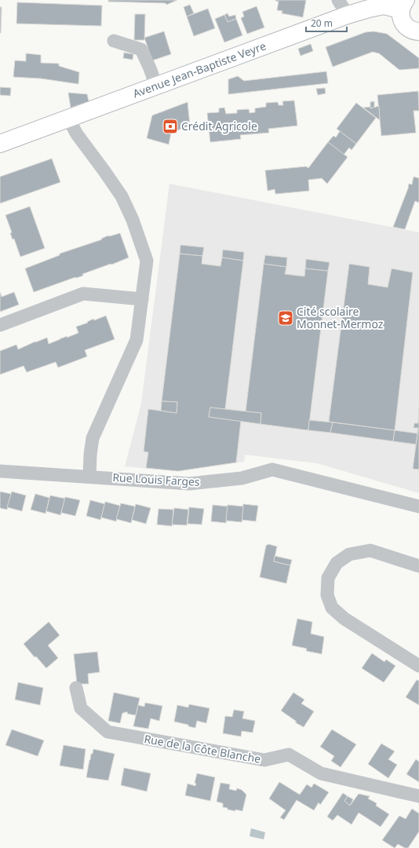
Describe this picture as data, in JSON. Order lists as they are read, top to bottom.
{
  "streets": {
    "main road": ["Avenue Jean-Baptiste Veyre"],
    "street": ["Rue Louis Farges", "Rue de la Côte Blanche"]
  },
  "places": {
    "bank": ["Crédit Agricole"],
    "school or university": ["Cité scolaire Monnet-Mermoz"]
  },
  "scale_bar": "20 m"
}
